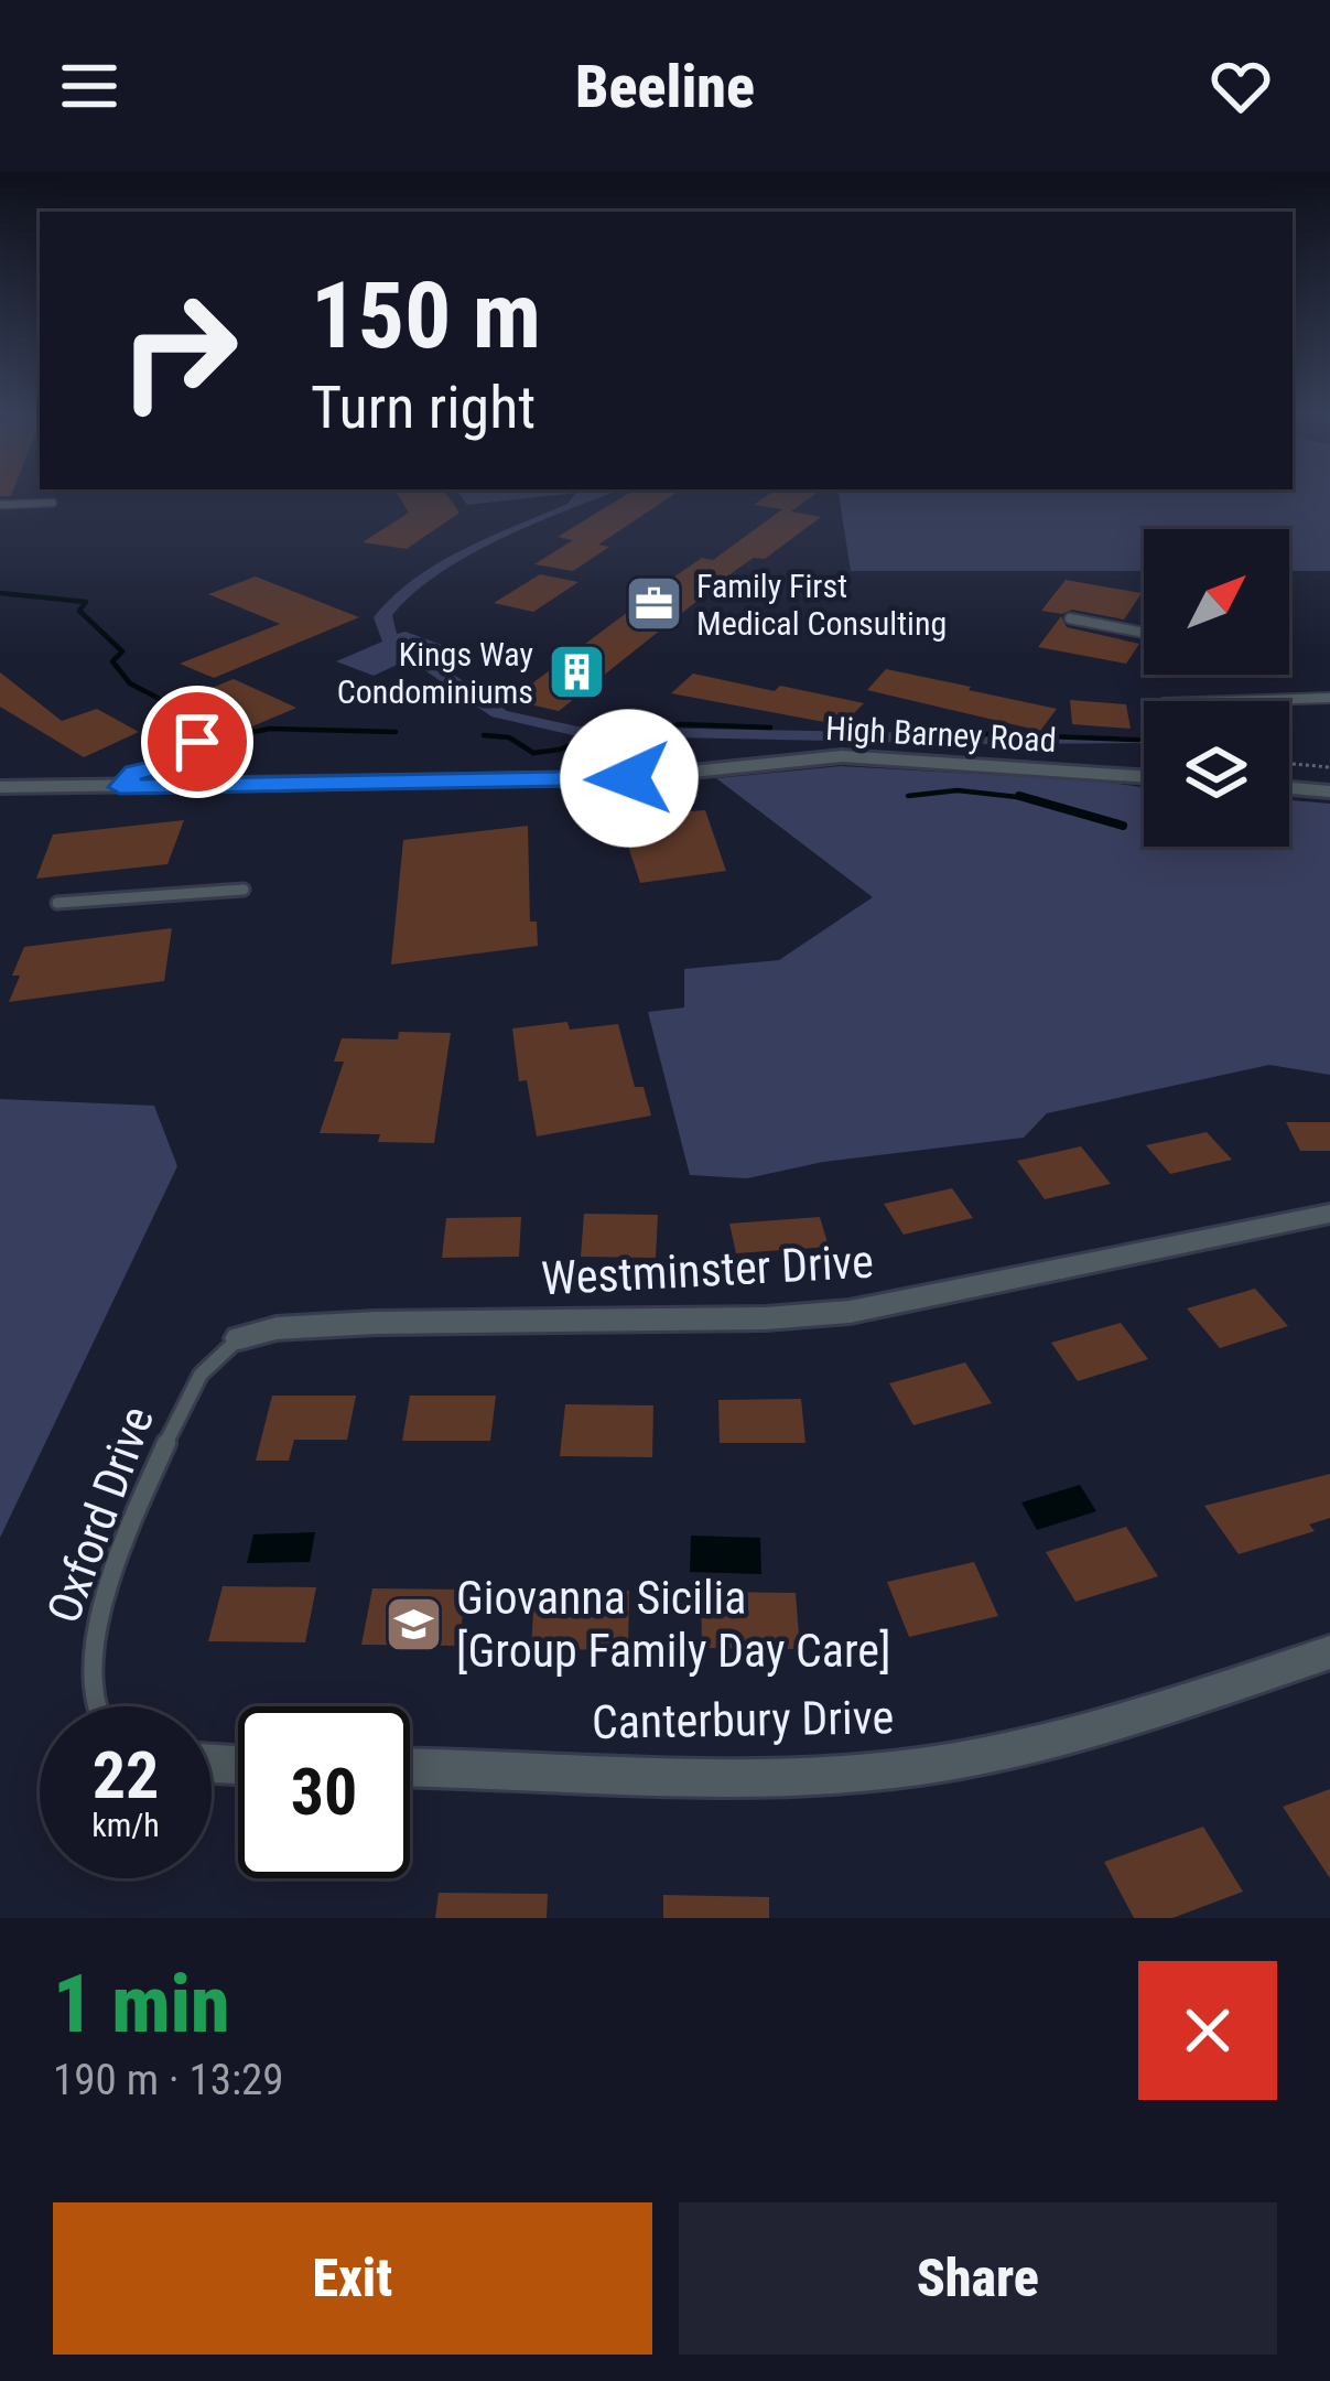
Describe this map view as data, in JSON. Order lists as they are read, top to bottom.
{
  "streets": {
    "street": ["High Barney Road", "Westminster Drive", "Canterbury Drive"],
    "lane": ["Oxford Drive"]
  },
  "crossings": [
    ["Westminster Drive", "Oxford Drive"]
  ],
  "places": {
    "office": ["Family First Medical Consulting"],
    "building": ["Kings Way Condominiums"],
    "school or university": ["Giovanna Sicilia [Group Family Day Care]"]
  },
  "north": "top right",
  "page": {
    "header": "Beeline",
    "turn": ["150 m", "Turn right"],
    "speed": "22 km/h",
    "limit": "30",
    "heading": ["1 min", "190 m · 13:29"],
    "buttons": ["Exit", "Share"]
  }
}
